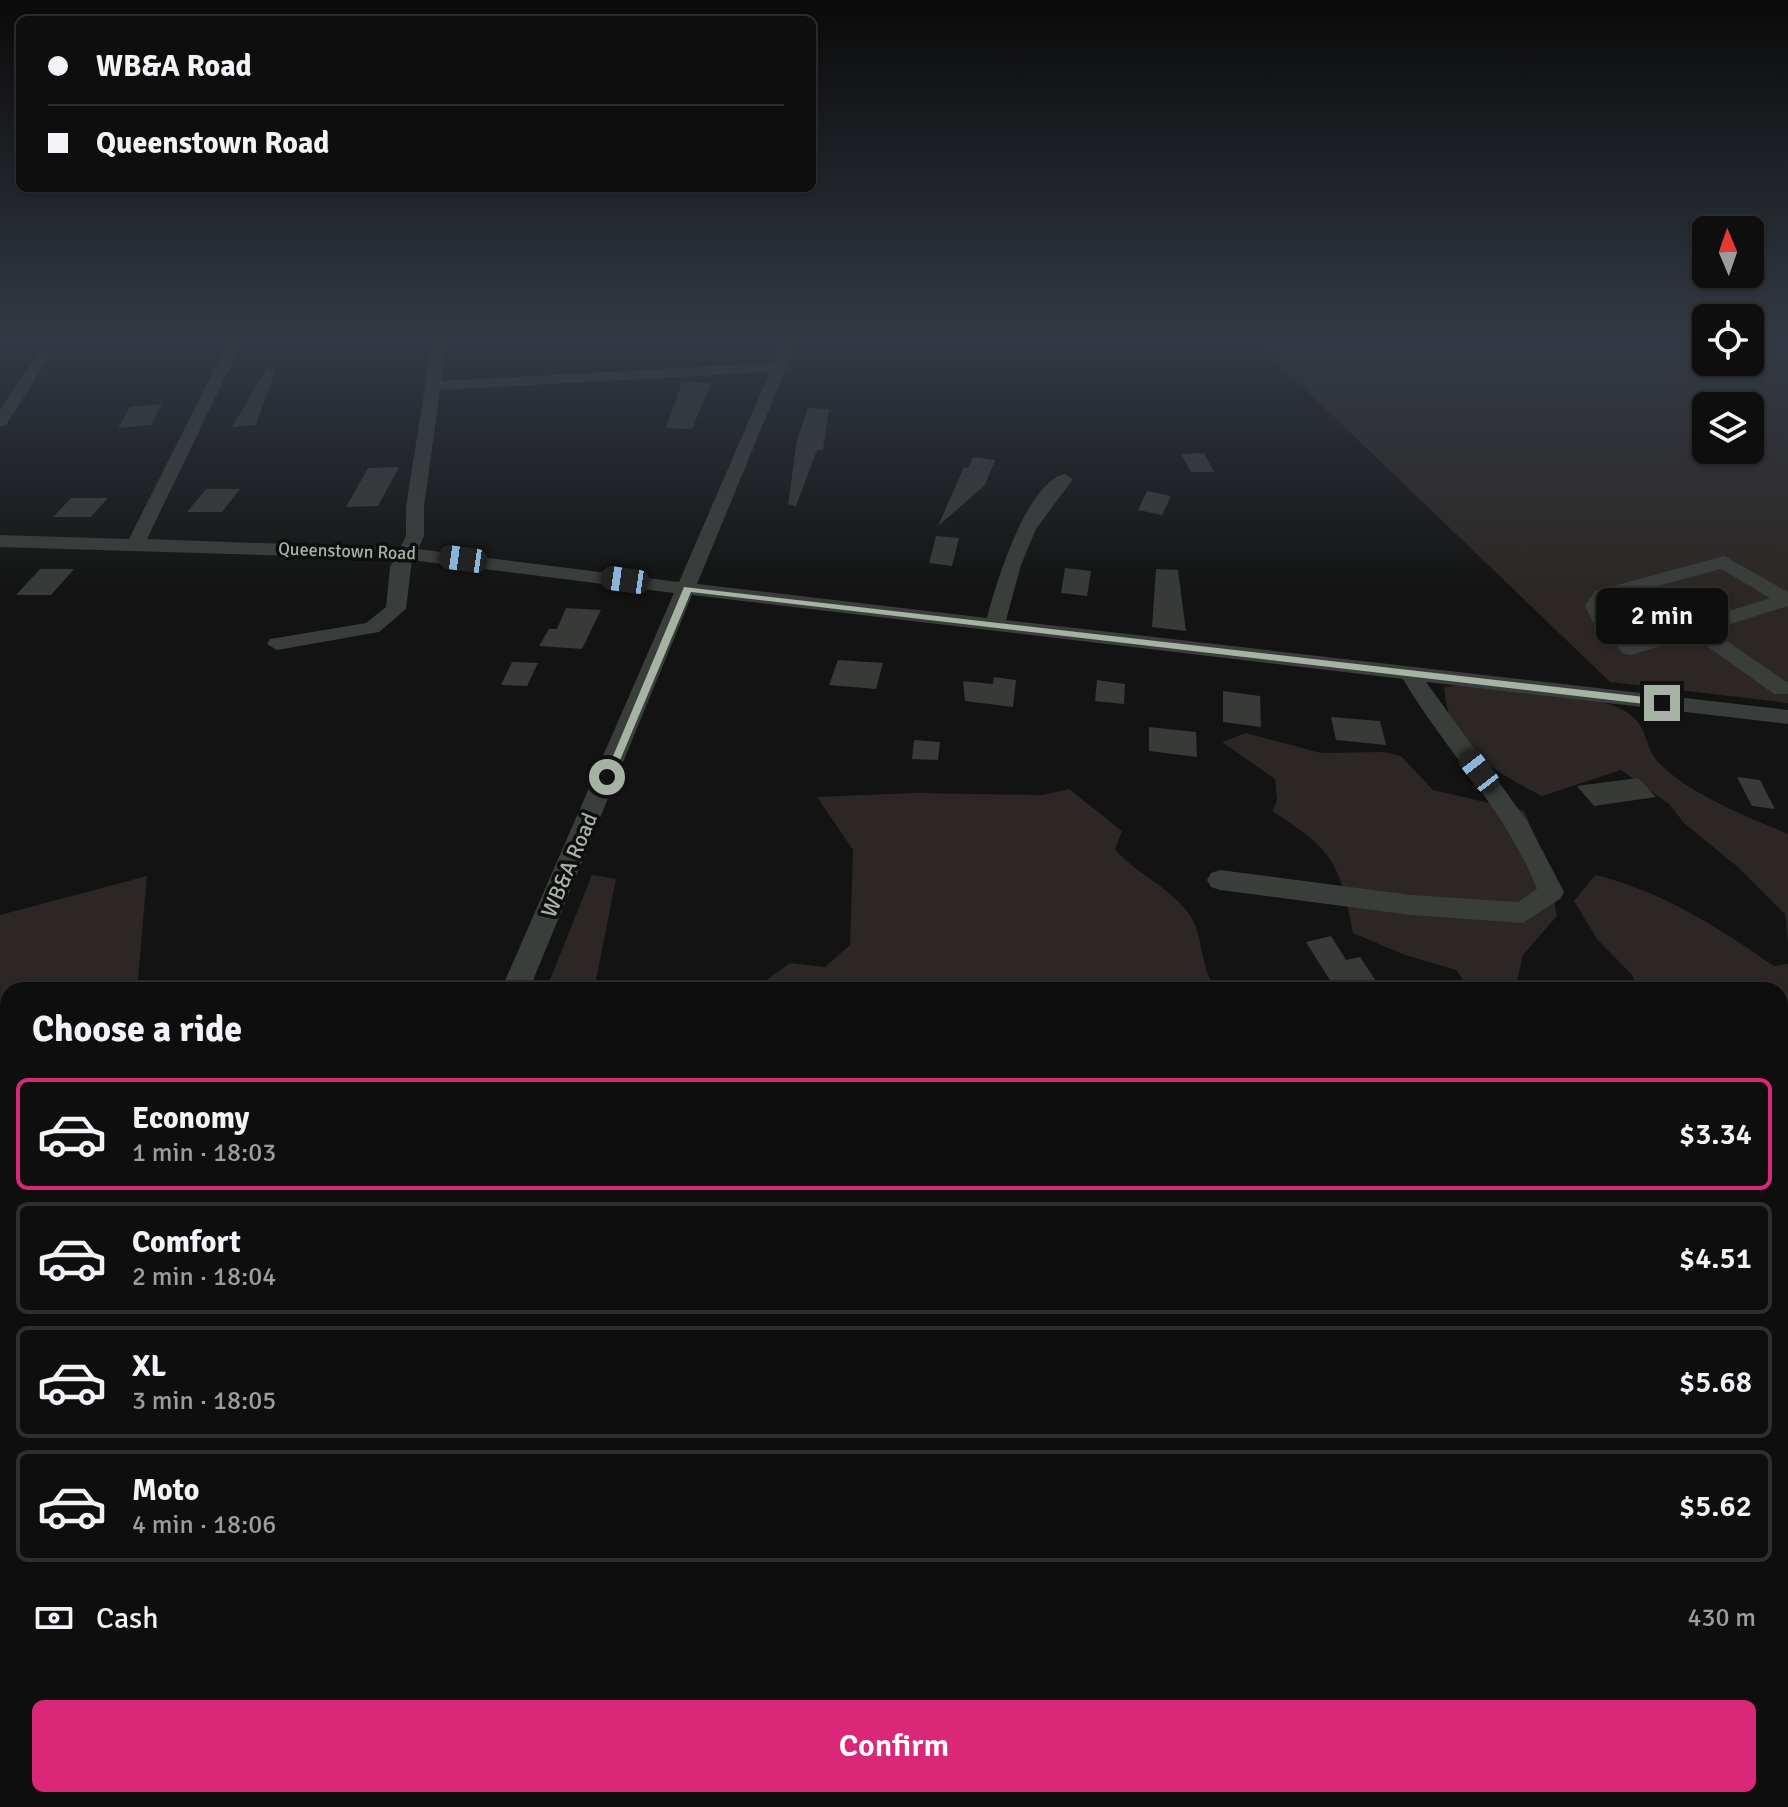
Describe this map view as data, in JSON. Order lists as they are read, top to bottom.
{
  "streets": {
    "street": ["Queenstown Road", "WB&A Road"]
  },
  "crossings": [
    ["Queenstown Road", "WB&A Road"]
  ],
  "north": "top",
  "page": {
    "banner": ["WB&A Road", "Queenstown Road"],
    "bubble": "2 min",
    "heading": "Choose a ride",
    "list": [
      {
        "name": "Economy",
        "note": "1 min · 18:03",
        "value": "$3.34"
      },
      {
        "name": "Comfort",
        "note": "2 min · 18:04",
        "value": "$4.51"
      },
      {
        "name": "XL",
        "note": "3 min · 18:05",
        "value": "$5.68"
      },
      {
        "name": "Moto",
        "note": "4 min · 18:06",
        "value": "$5.62"
      }
    ],
    "pay": ["Cash", "430 m"],
    "buttons": "Confirm"
  }
}
